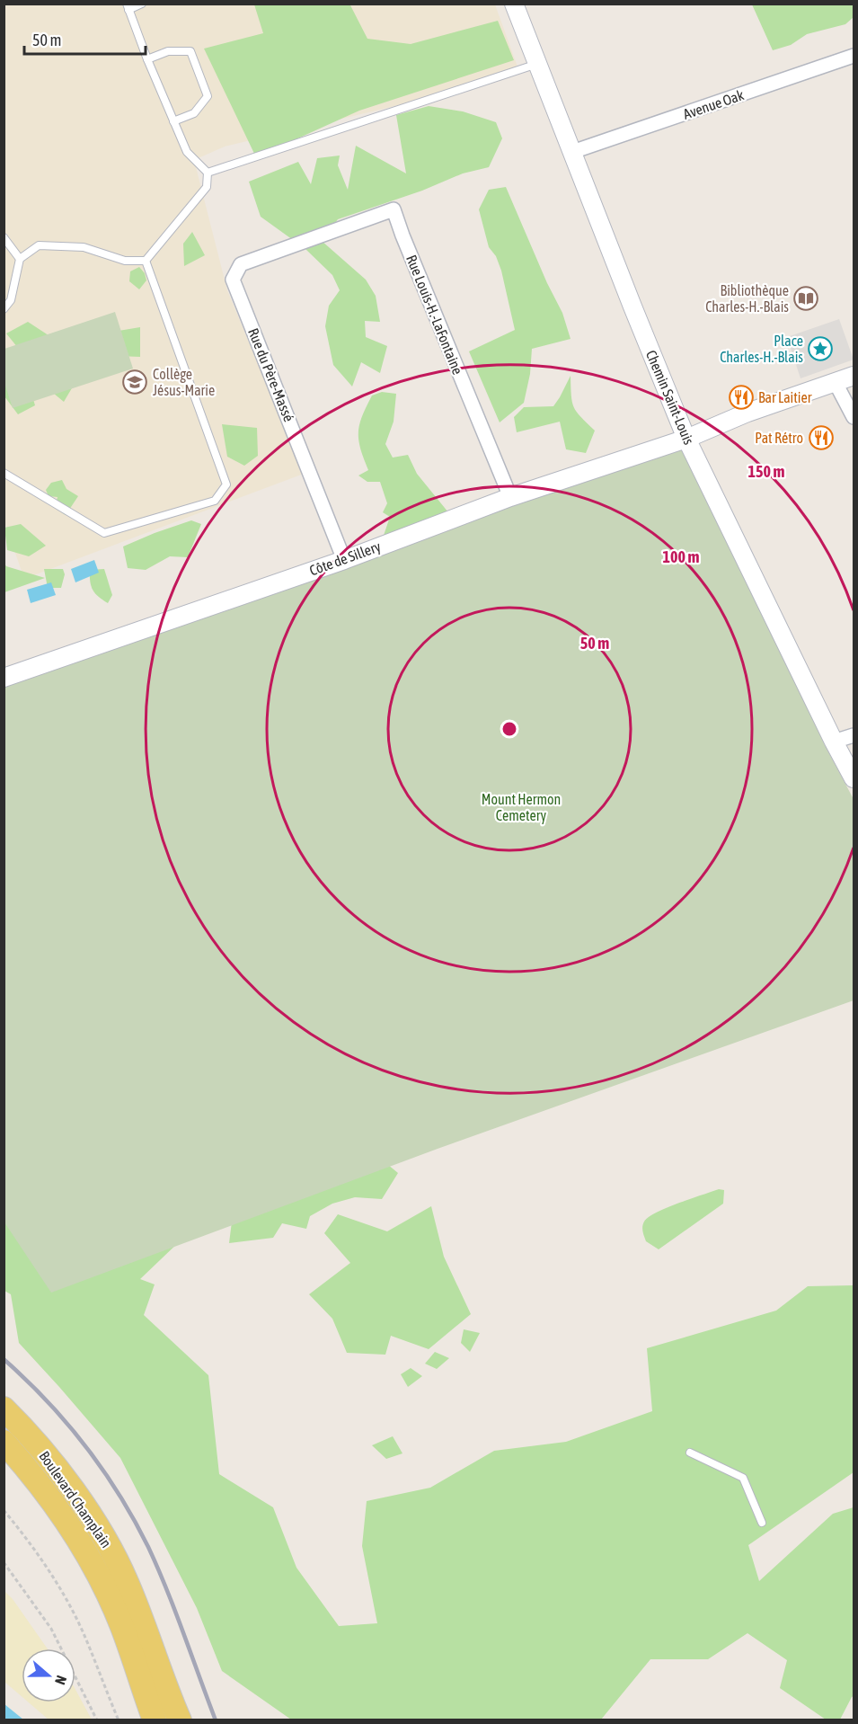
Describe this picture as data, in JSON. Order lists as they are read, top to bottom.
{
  "streets": {
    "main road": ["Boulevard Champlain"],
    "street": [
      "Avenue Oak",
      "Rue Louis-H.-LaFontaine",
      "Rue du Père-Massé",
      "Chemin Saint-Louis",
      "Côte de Sillery"
    ]
  },
  "crossings": [
    ["Avenue Oak", "Chemin Saint-Louis"],
    ["Rue Louis-H.-LaFontaine", "Rue du Père-Massé"],
    ["Rue Louis-H.-LaFontaine", "Côte de Sillery"],
    ["Rue du Père-Massé", "Côte de Sillery"],
    ["Chemin Saint-Louis", "Côte de Sillery"]
  ],
  "parks": ["Mount Hermon Cemetery"],
  "places": {
    "library": ["Bibliothèque Charles-H.-Blais"],
    "place": ["Place Charles-H.-Blais"],
    "school or university": ["Collège Jésus-Marie"],
    "restaurant": ["Bar Laitier", "Pat Rétro"]
  },
  "scale_bar": "50 m",
  "north": "right",
  "rings": ["150 m", "100 m", "50 m"]
}
